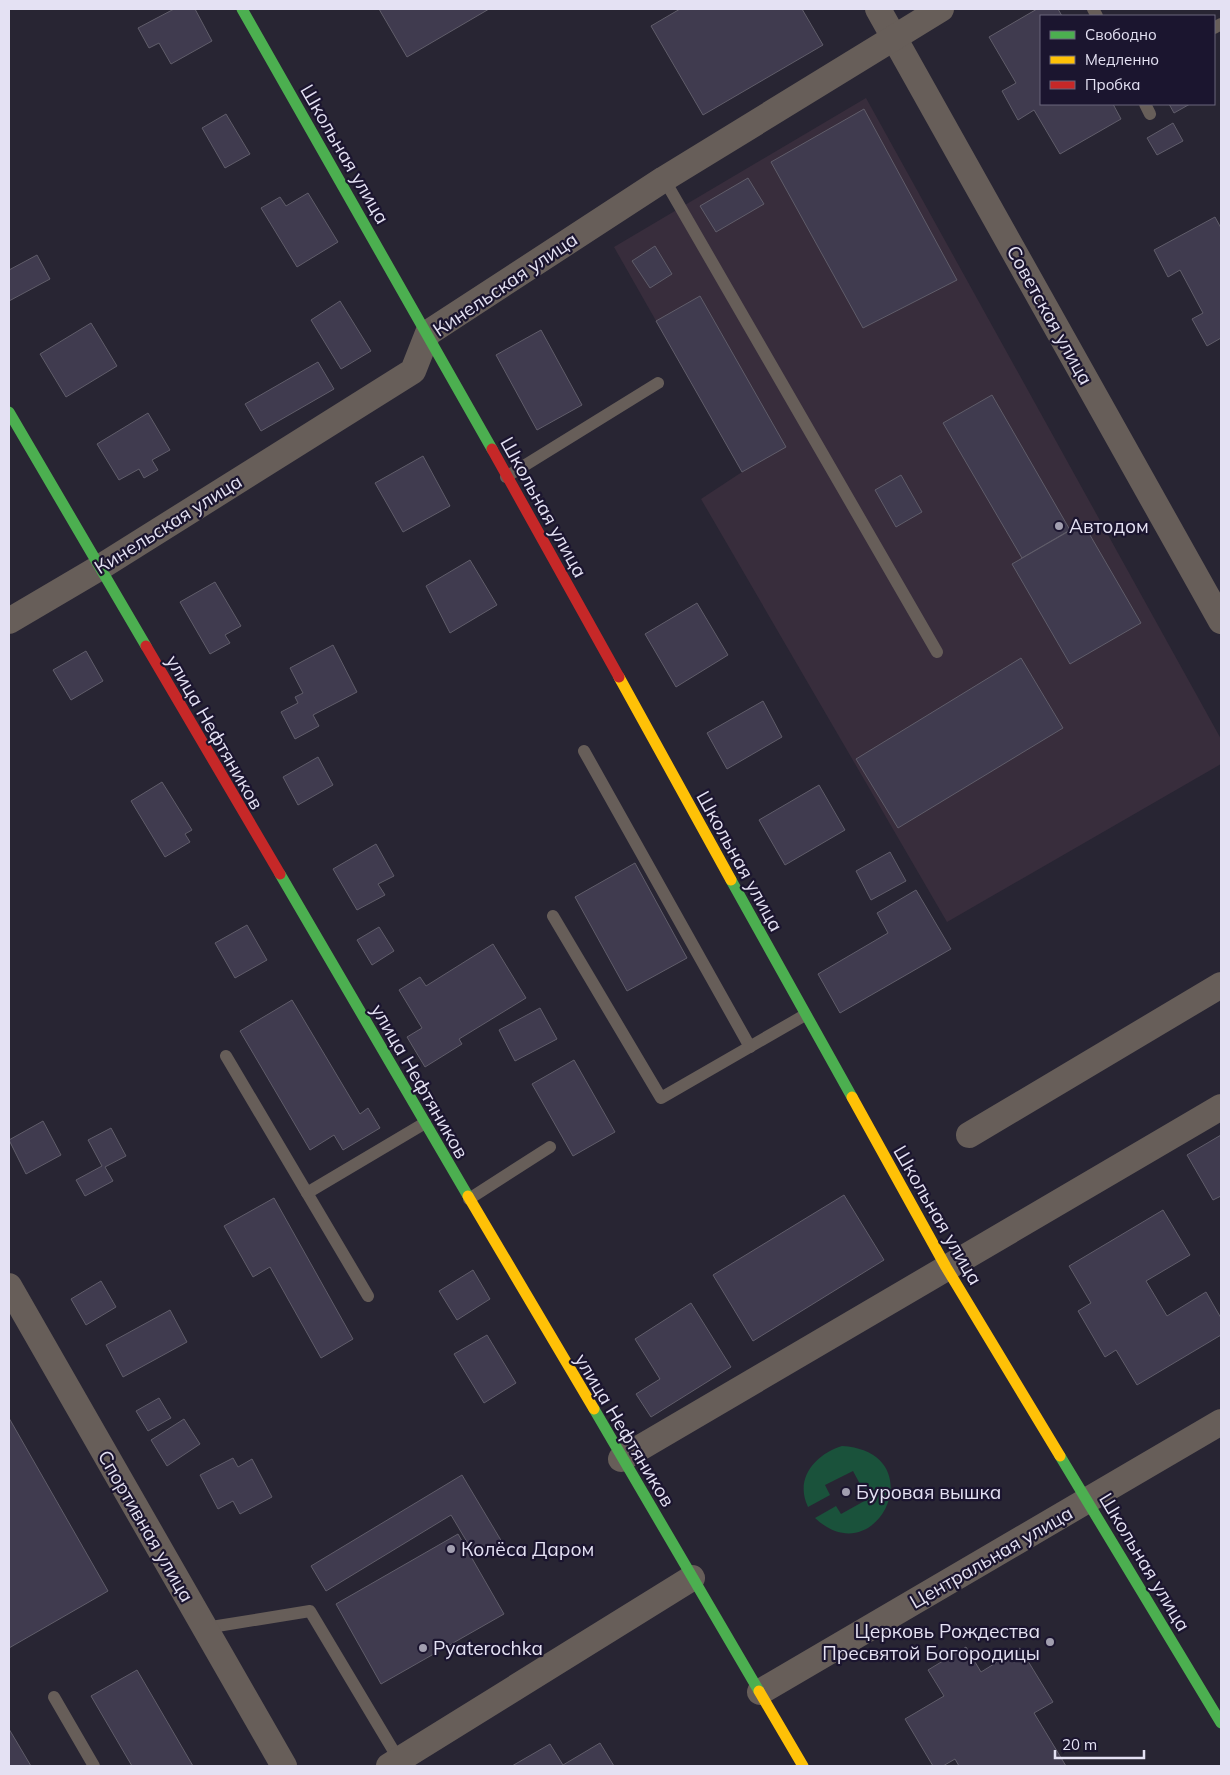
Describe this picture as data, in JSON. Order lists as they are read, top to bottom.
{
  "streets": {
    "street": [
      "Школьная улица",
      "Кинельская улица",
      "Советская улица",
      "улица Нефтяников",
      "Спортивная улица",
      "Центральная улица"
    ]
  },
  "crossings": [
    ["Школьная улица", "Кинельская улица"],
    ["Школьная улица", "Центральная улица"],
    ["Кинельская улица", "Советская улица"],
    ["Кинельская улица", "улица Нефтяников"],
    ["улица Нефтяников", "Центральная улица"]
  ],
  "places": [
    "Автодом",
    "Буровая вышка",
    "Колёса Даром",
    "Церковь Рождества Пресвятой Богородицы",
    "Pyaterochka"
  ],
  "legend": ["Свободно", "Медленно", "Пробка"],
  "scale_bar": "20 m"
}
